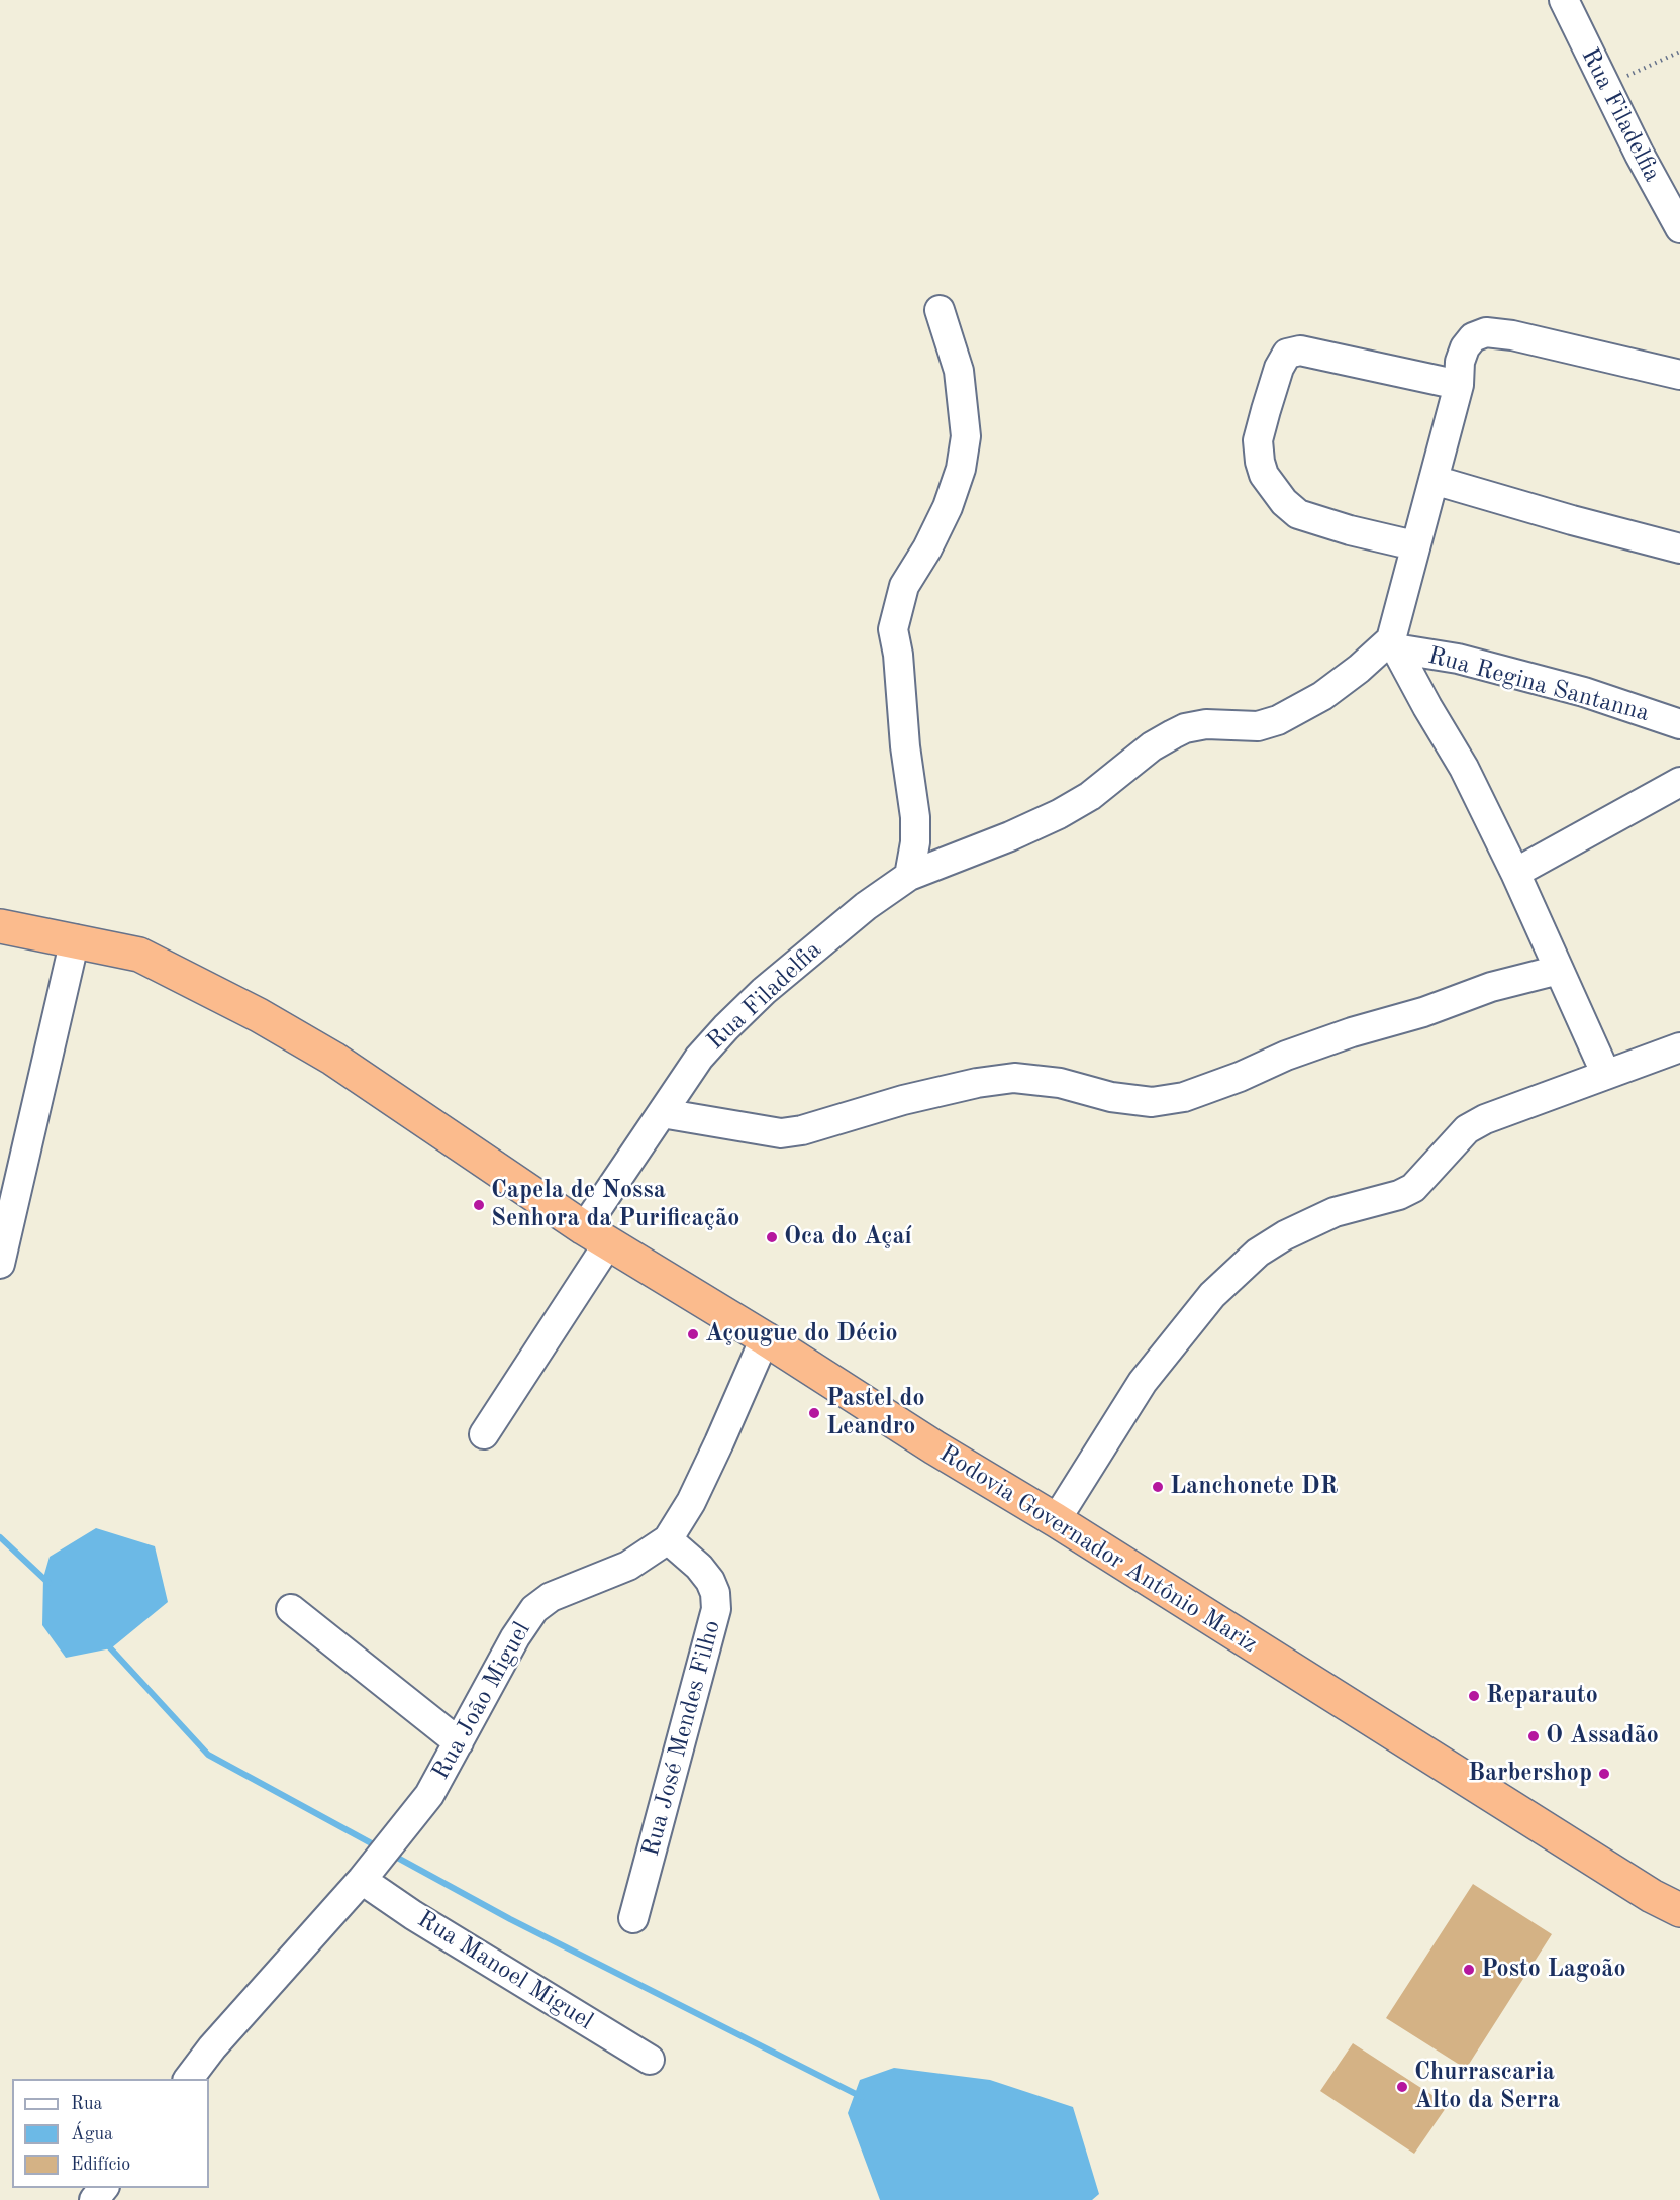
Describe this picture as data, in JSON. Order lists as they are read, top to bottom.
{
  "streets": {
    "highway": ["Rodovia Governador Antônio Mariz"],
    "street": [
      "Rua Filadelfia",
      "Rua Regina Santanna",
      "Rua João Miguel",
      "Rua José Mendes Filho",
      "Rua Manoel Miguel"
    ]
  },
  "crossings": [
    ["Rua Filadelfia", "Rua Regina Santanna"],
    ["Rua Filadelfia", "Rodovia Governador Antônio Mariz"],
    ["Rodovia Governador Antônio Mariz", "Rua João Miguel"],
    ["Rua João Miguel", "Rua José Mendes Filho"],
    ["Rua João Miguel", "Rua Manoel Miguel"]
  ],
  "places": [
    "Capela de Nossa Senhora da Purificação",
    "Oca do Açaí",
    "Açougue do Décio",
    "Pastel do Leandro",
    "Lanchonete DR",
    "Reparauto",
    "O Assadão",
    "Barbershop",
    "Posto Lagoão",
    "Churrascaria Alto da Serra"
  ],
  "legend": ["Rua", "Água", "Edifício"]
}
